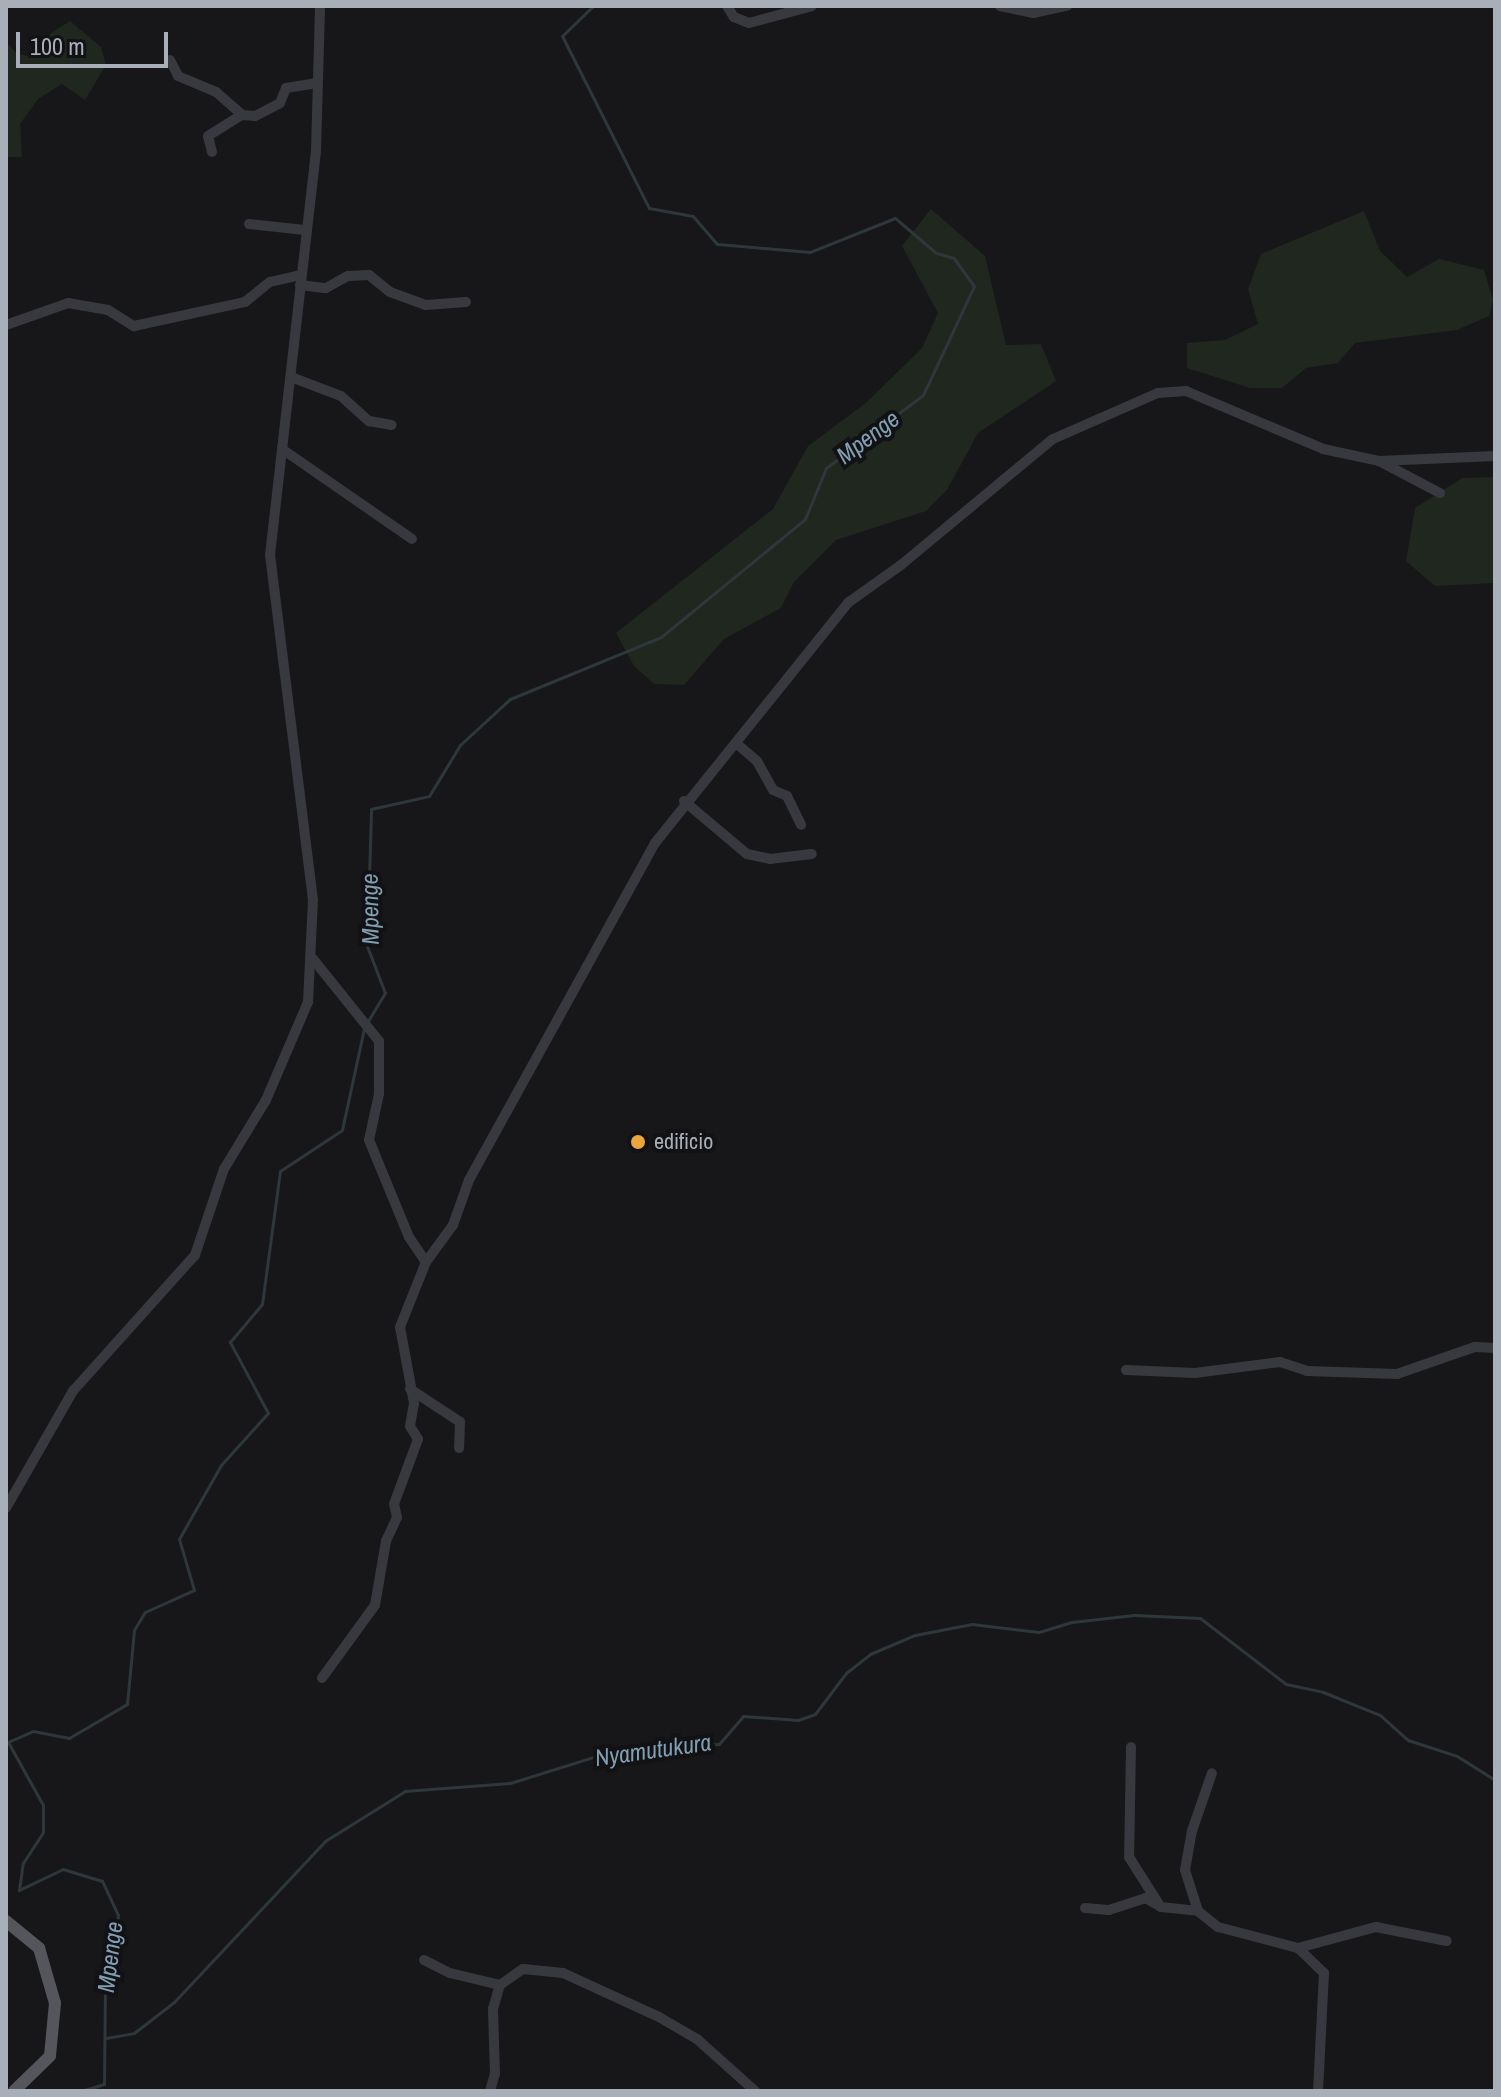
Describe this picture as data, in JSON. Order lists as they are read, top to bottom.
{
  "water": ["Mpenge", "Nyamutukura"],
  "places": ["edificio"],
  "scale_bar": "100 m"
}
